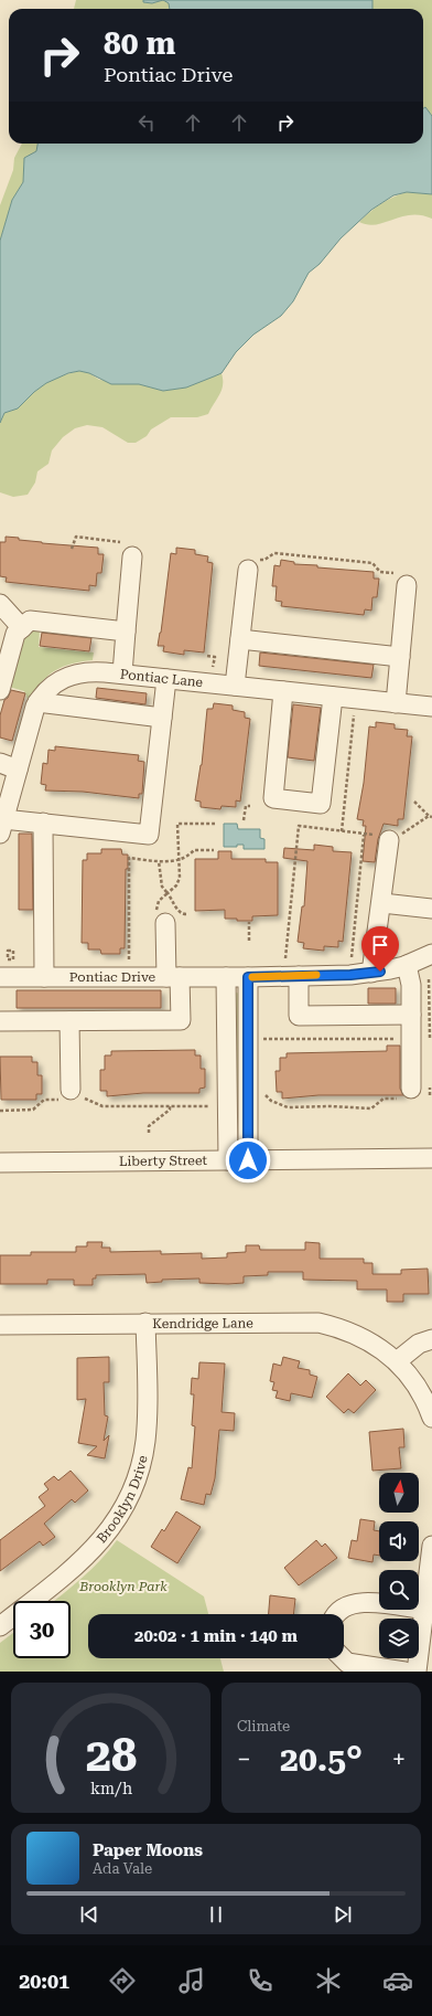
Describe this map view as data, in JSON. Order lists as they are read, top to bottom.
{
  "streets": {
    "street": [
      "Pontiac Lane",
      "Pontiac Drive",
      "Liberty Street",
      "Kendridge Lane",
      "Brooklyn Drive"
    ]
  },
  "crossings": [
    ["Kendridge Lane", "Brooklyn Drive"]
  ],
  "parks": ["Brooklyn Park"],
  "north": "top",
  "page": {
    "turn": ["80 m", "Pontiac Drive"],
    "limit": "30",
    "trip": "20:02 · 1 min · 140 m",
    "tile": "Climate",
    "heat": ["−", "20.5°", "+"],
    "song": ["Paper Moons", "Ada Vale"],
    "tabs": "20:01",
    "gauge": ["28", "km/h"]
  }
}
